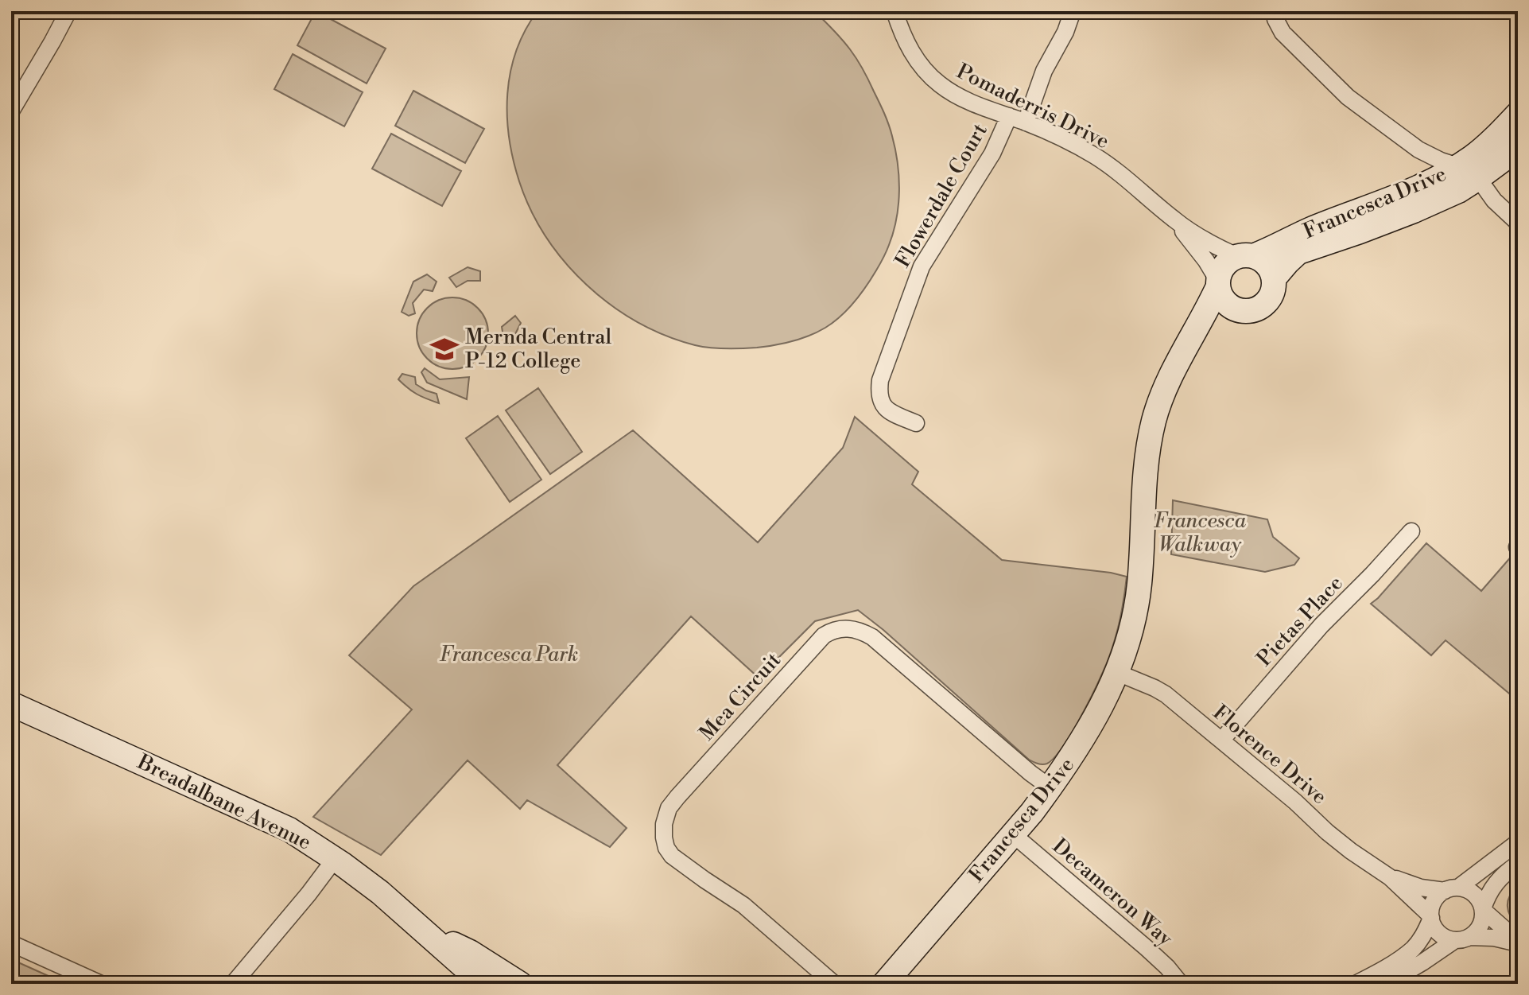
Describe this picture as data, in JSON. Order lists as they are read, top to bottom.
{
  "streets": {
    "street": [
      "Pomaderris Drive",
      "Flowerdale Court",
      "Francesca Drive",
      "Pietas Place",
      "Mea Circuit",
      "Florence Drive",
      "Breadalbane Avenue",
      "Decameron Way"
    ]
  },
  "crossings": [
    ["Pomaderris Drive", "Flowerdale Court"],
    ["Pomaderris Drive", "Francesca Drive"],
    ["Francesca Drive", "Mea Circuit"],
    ["Francesca Drive", "Florence Drive"],
    ["Francesca Drive", "Decameron Way"],
    ["Pietas Place", "Florence Drive"]
  ],
  "parks": ["Francesca Walkway", "Francesca Park"],
  "places": {
    "school or university": ["Mernda Central P-12 College"]
  }
}
